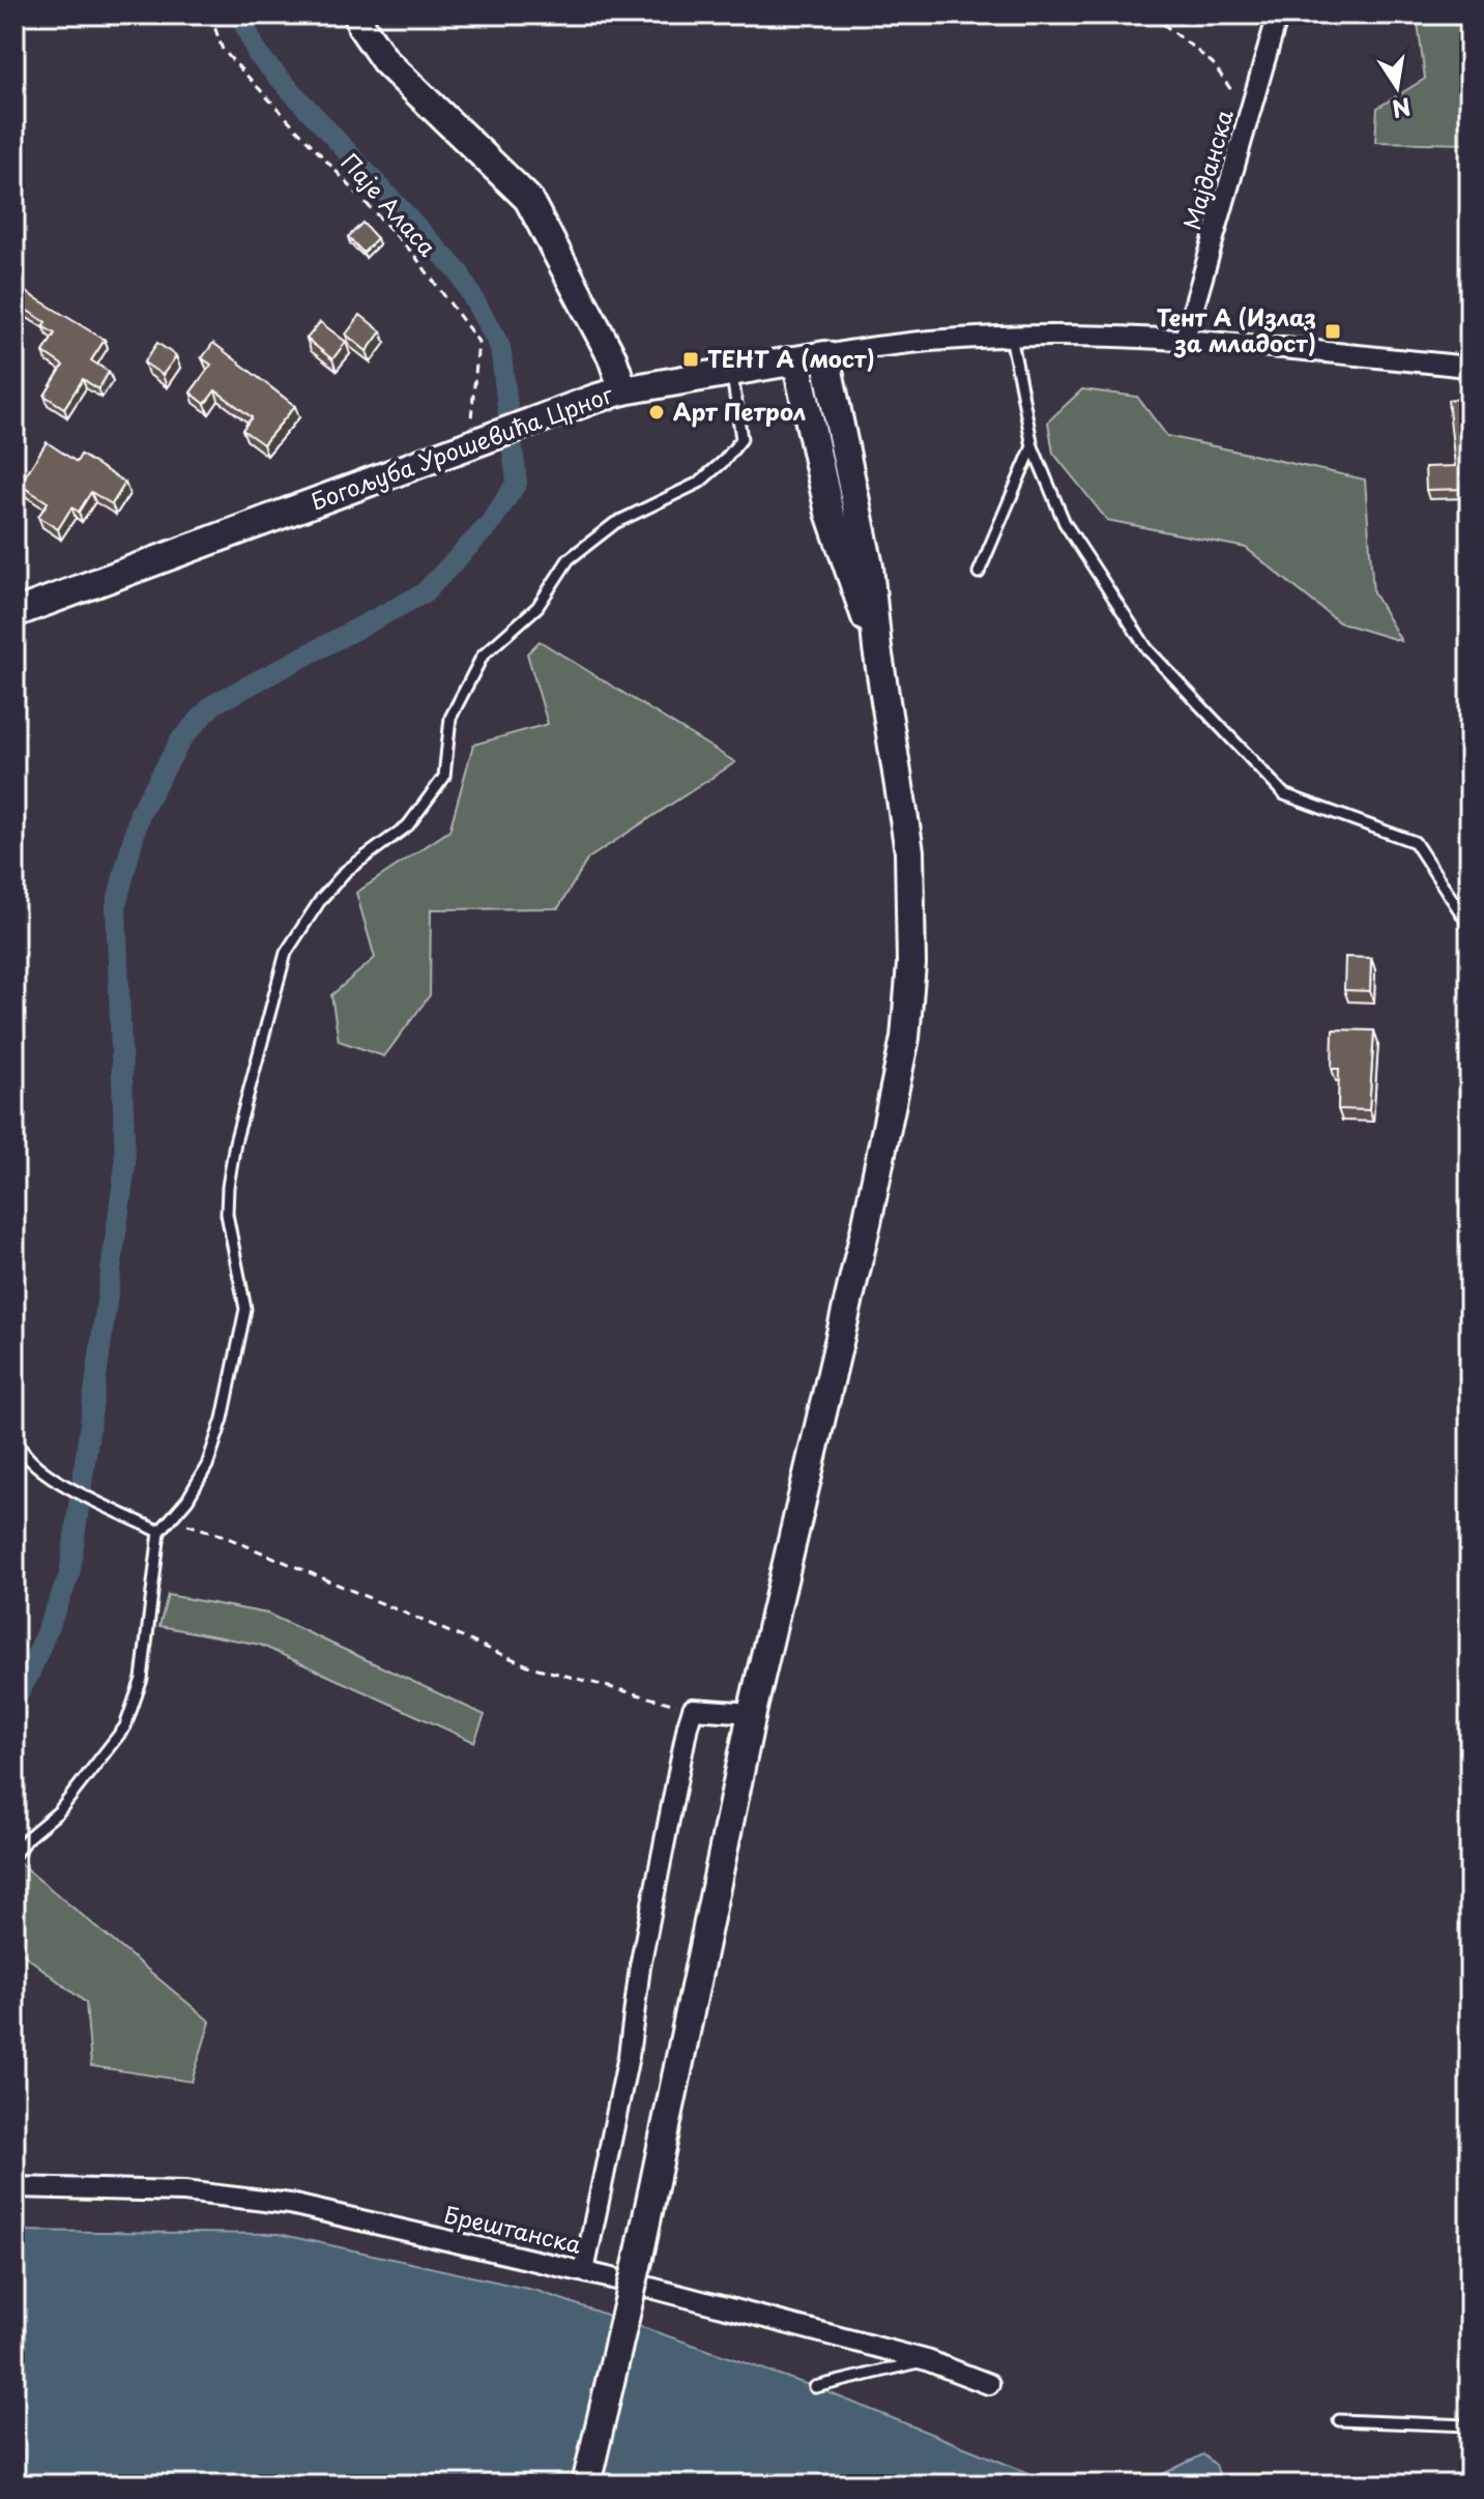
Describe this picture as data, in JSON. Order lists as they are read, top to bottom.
{
  "streets": {
    "main road": ["Богољуба Урошевића Црног"],
    "street": ["Мајданска", "Брештанска"],
    "path": ["Паје Аласа"]
  },
  "crossings": [
    ["Мајданска", "Богољуба Урошевића Црног"],
    ["Паје Аласа", "Богољуба Урошевића Црног"]
  ],
  "places": {
    "transit": ["Тент А (Излаз за младост)", "ТЕНТ А (мост)"],
    "other": ["Арт Петрол"]
  },
  "north": "bottom"
}
